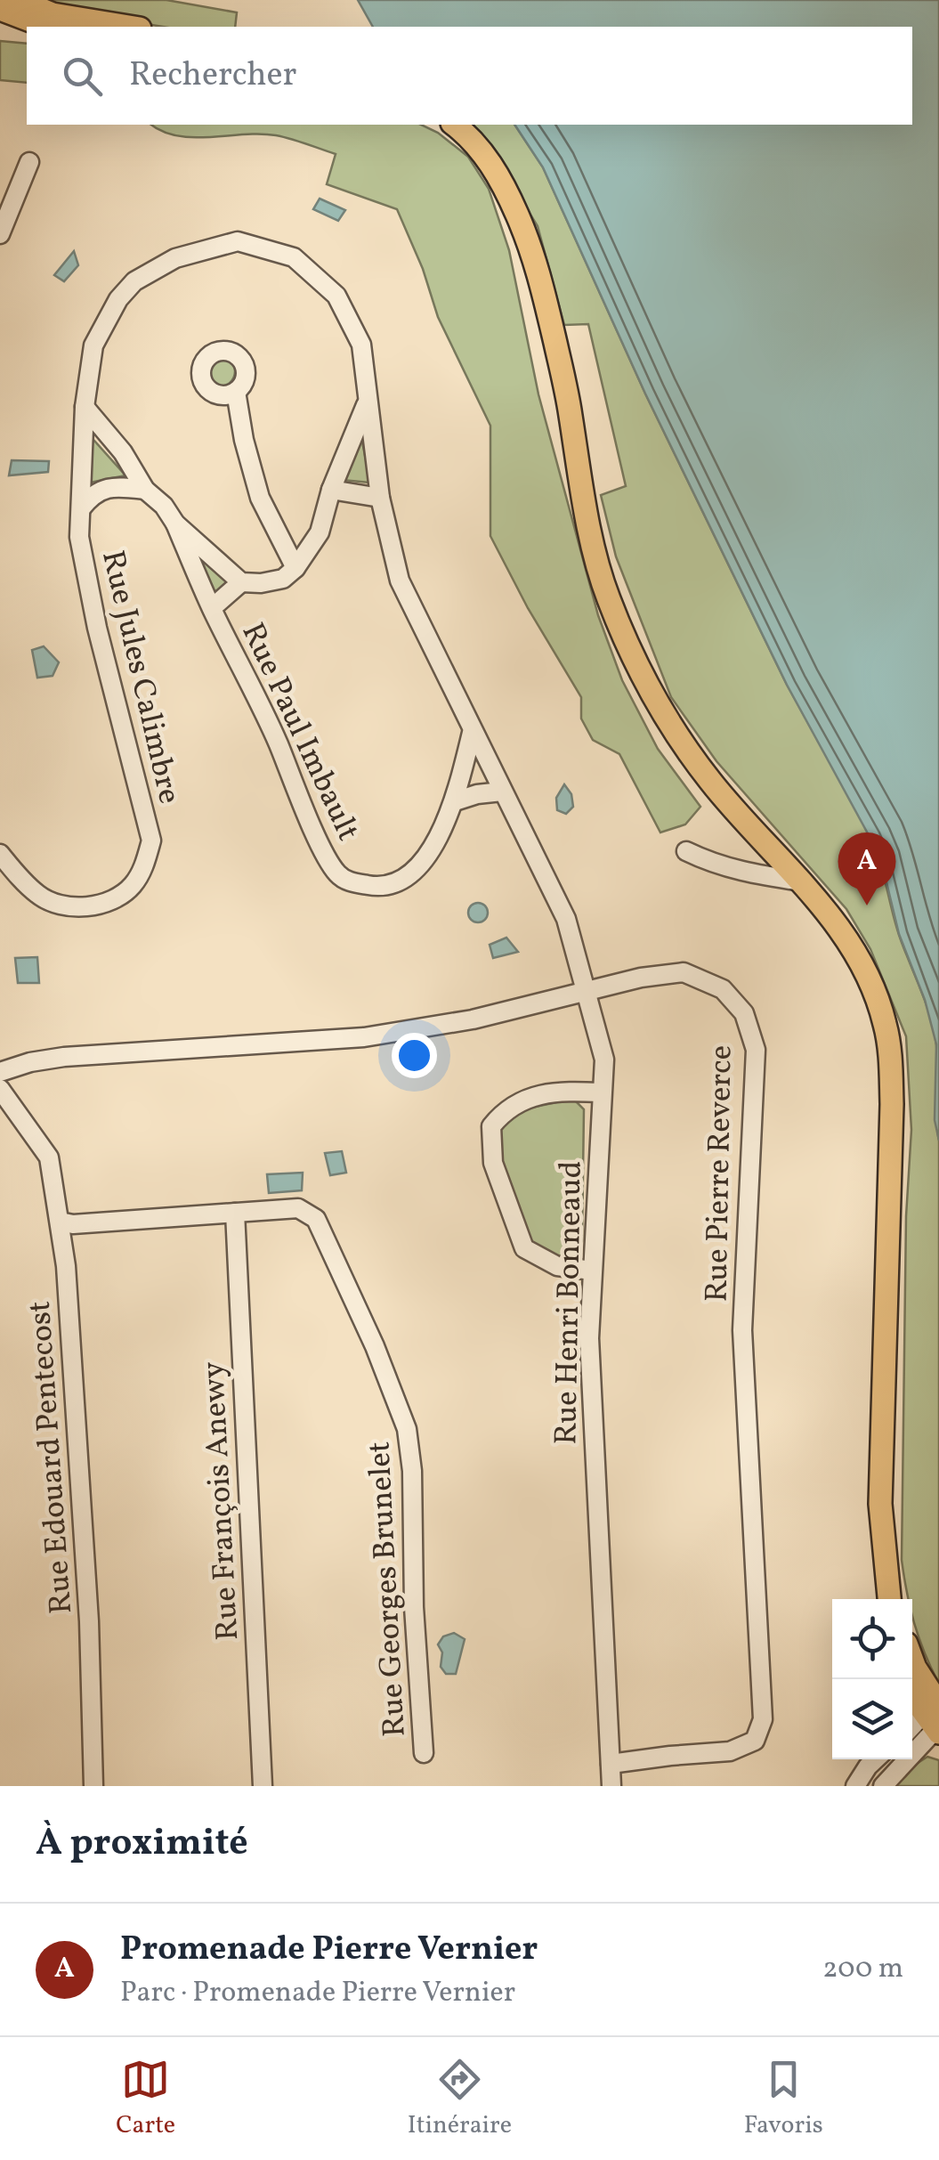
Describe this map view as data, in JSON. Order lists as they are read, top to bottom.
{
  "streets": {
    "street": [
      "Rue Jules Calimbre",
      "Rue Paul Imbault",
      "Rue Pierre Reverce",
      "Rue Henri Bonneaud",
      "Rue Edouard Pentecost",
      "Rue François Anewy",
      "Rue Georges Brunelet"
    ]
  },
  "crossings": [
    ["Rue Jules Calimbre", "Rue Paul Imbault"],
    ["Rue Jules Calimbre", "Rue Henri Bonneaud"],
    ["Rue Pierre Reverce", "Rue Henri Bonneaud"],
    ["Rue Edouard Pentecost", "Rue Georges Brunelet"],
    ["Rue François Anewy", "Rue Georges Brunelet"]
  ],
  "page": {
    "search": "Rechercher",
    "pins": "A",
    "heading": "À proximité",
    "list": [
      {
        "mark": "A",
        "name": "Promenade Pierre Vernier",
        "note": "Parc · Promenade Pierre Vernier",
        "value": "200 m"
      }
    ],
    "nav": ["Carte", "Itinéraire", "Favoris"]
  }
}
